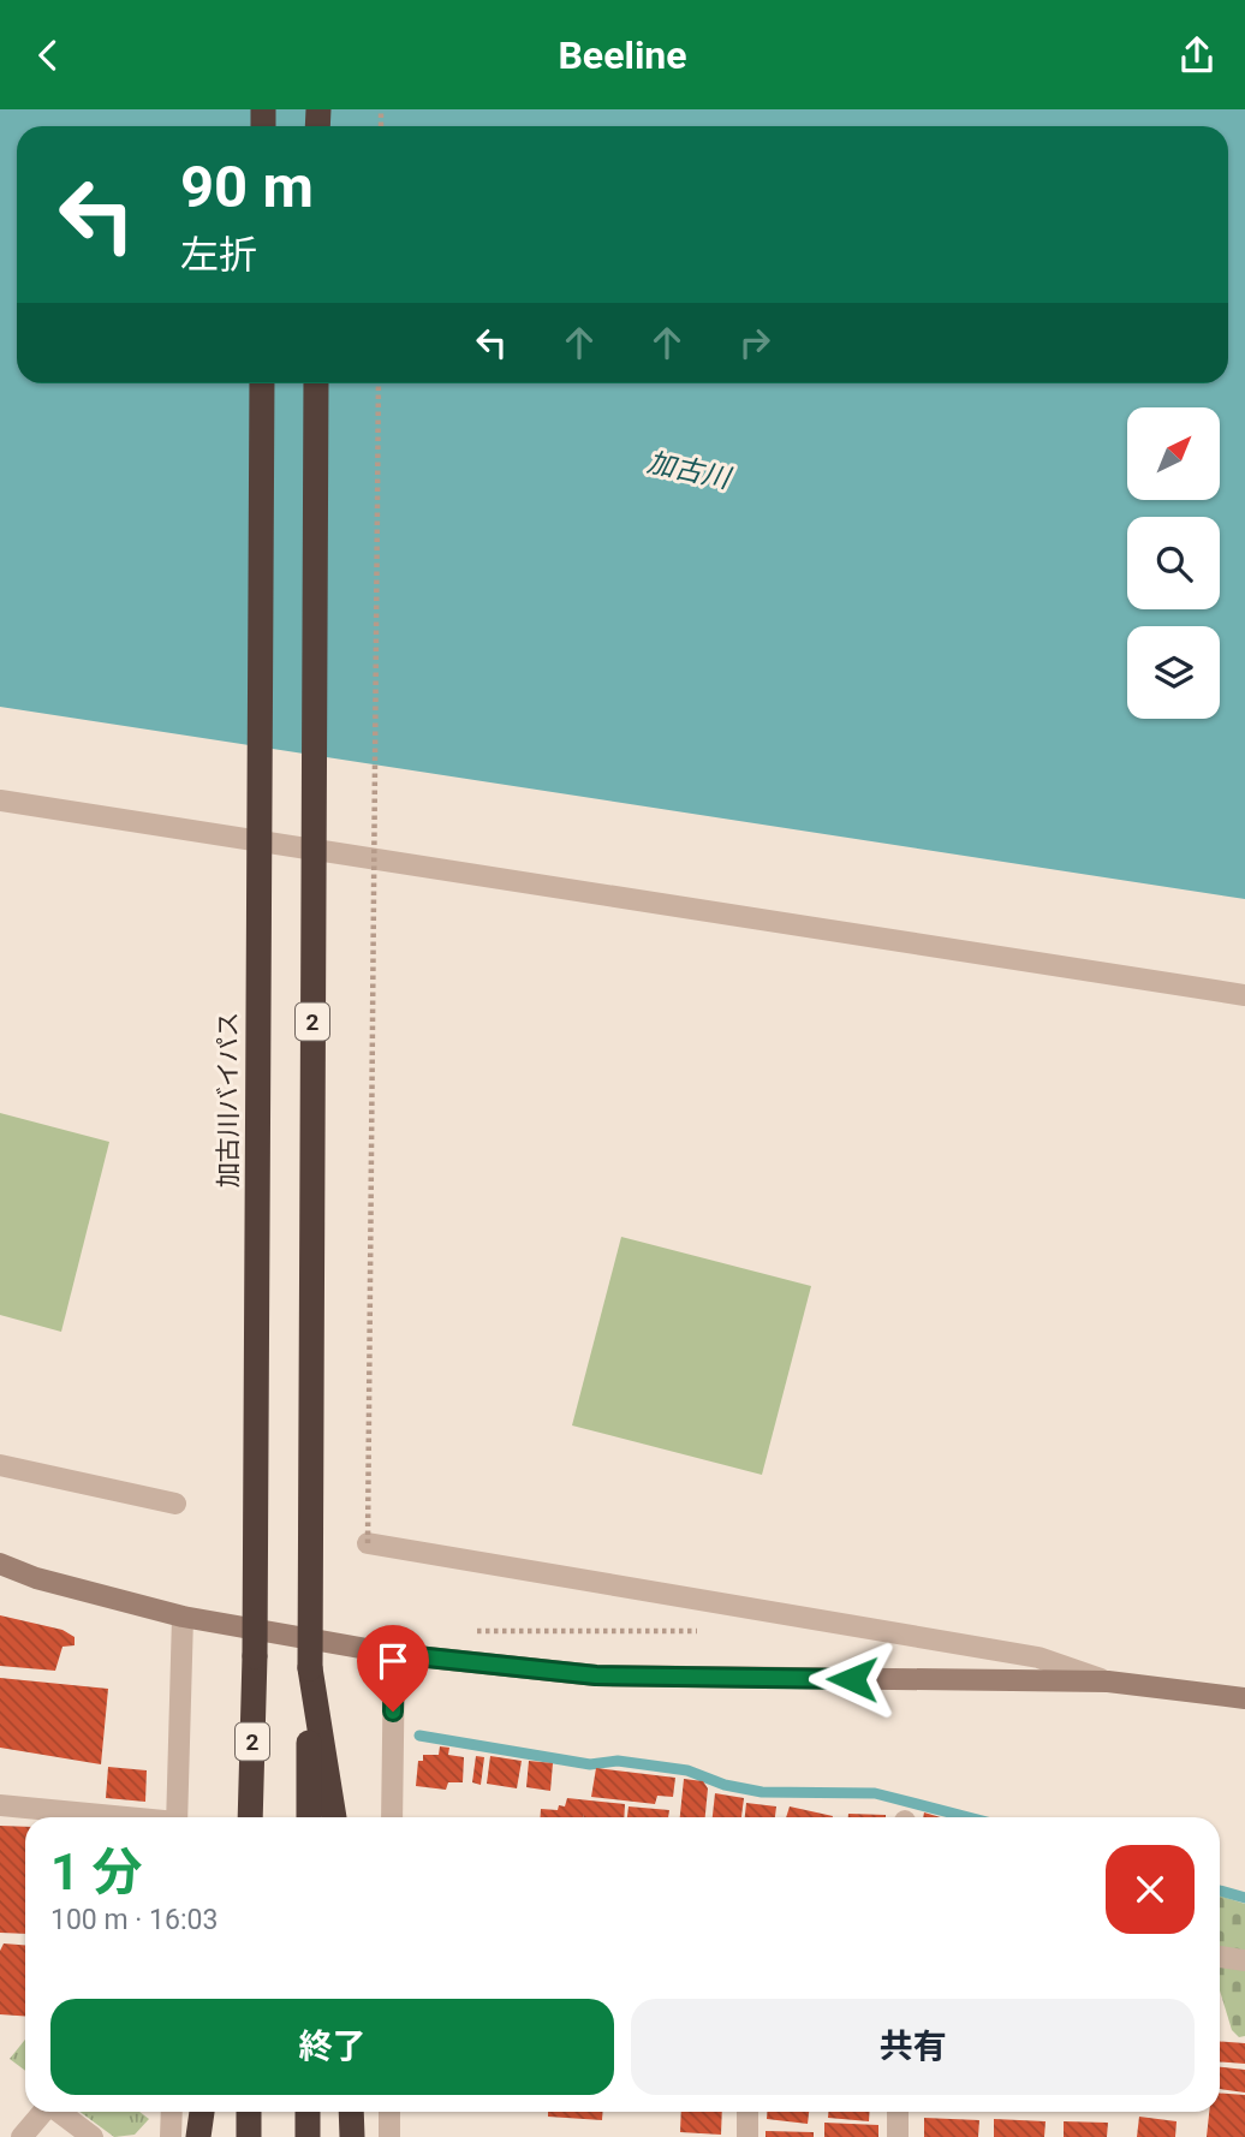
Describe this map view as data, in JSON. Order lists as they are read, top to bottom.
{
  "streets": {
    "highway": ["2", "加古川バイパス"]
  },
  "water": ["加古川"],
  "north": "top right",
  "page": {
    "header": "Beeline",
    "turn": ["90 m", "左折"],
    "heading": ["1 分", "100 m · 16:03"],
    "buttons": ["終了", "共有"]
  }
}
